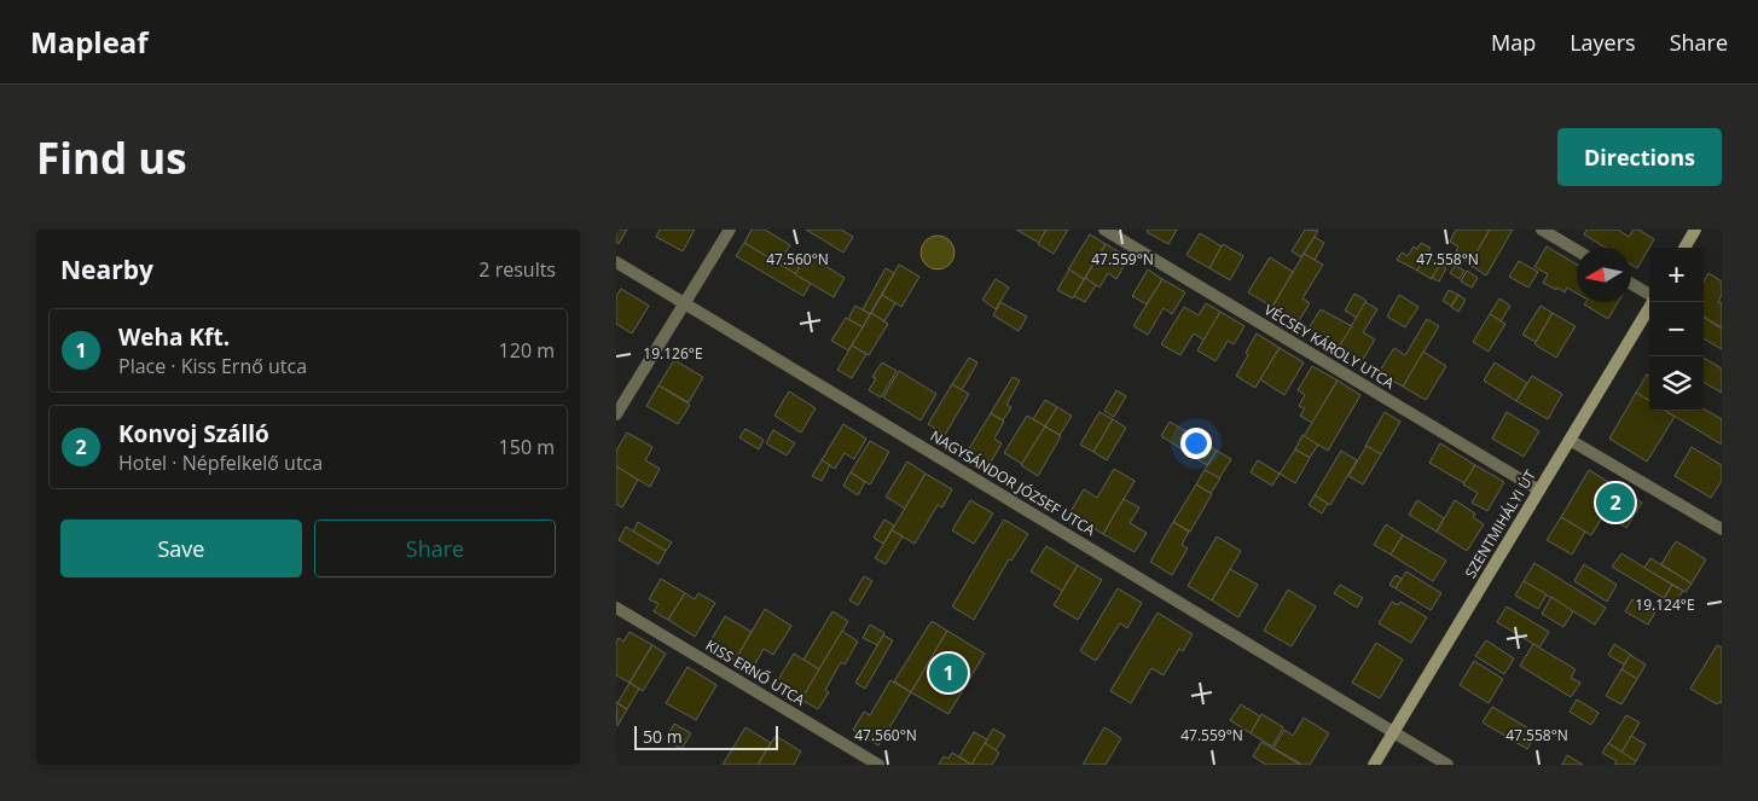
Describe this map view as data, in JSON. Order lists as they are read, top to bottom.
{
  "streets": {
    "main road": ["SZENTMIHÁLYI ÚT"],
    "street": ["VÉCSEY KÁROLY UTCA", "NAGYSÁNDOR JÓZSEF UTCA", "KISS ERNŐ UTCA"]
  },
  "crossings": [
    ["VÉCSEY KÁROLY UTCA", "SZENTMIHÁLYI ÚT"],
    ["NAGYSÁNDOR JÓZSEF UTCA", "SZENTMIHÁLYI ÚT"]
  ],
  "scale_bar": "50 m",
  "north": "left",
  "page": {
    "header": "Mapleaf",
    "nav": ["Map", "Layers", "Share"],
    "buttons": [
      "Directions",
      ["Save", "Share"]
    ],
    "title": "Find us",
    "heading": ["Nearby", "2 results"],
    "map_buttons": ["+", "−"],
    "list": [
      {
        "mark": "1",
        "name": "Weha Kft.",
        "note": "Place · Kiss Ernő utca",
        "value": "120 m"
      },
      {
        "mark": "2",
        "name": "Konvoj Szálló",
        "note": "Hotel · Népfelkelő utca",
        "value": "150 m"
      }
    ],
    "pins": ["2", "1"],
    "scale": "50 m"
  },
  "coordinates": [
    "47.559°N",
    "47.560°N",
    "47.558°N",
    "19.126°E",
    "19.124°E"
  ]
}
